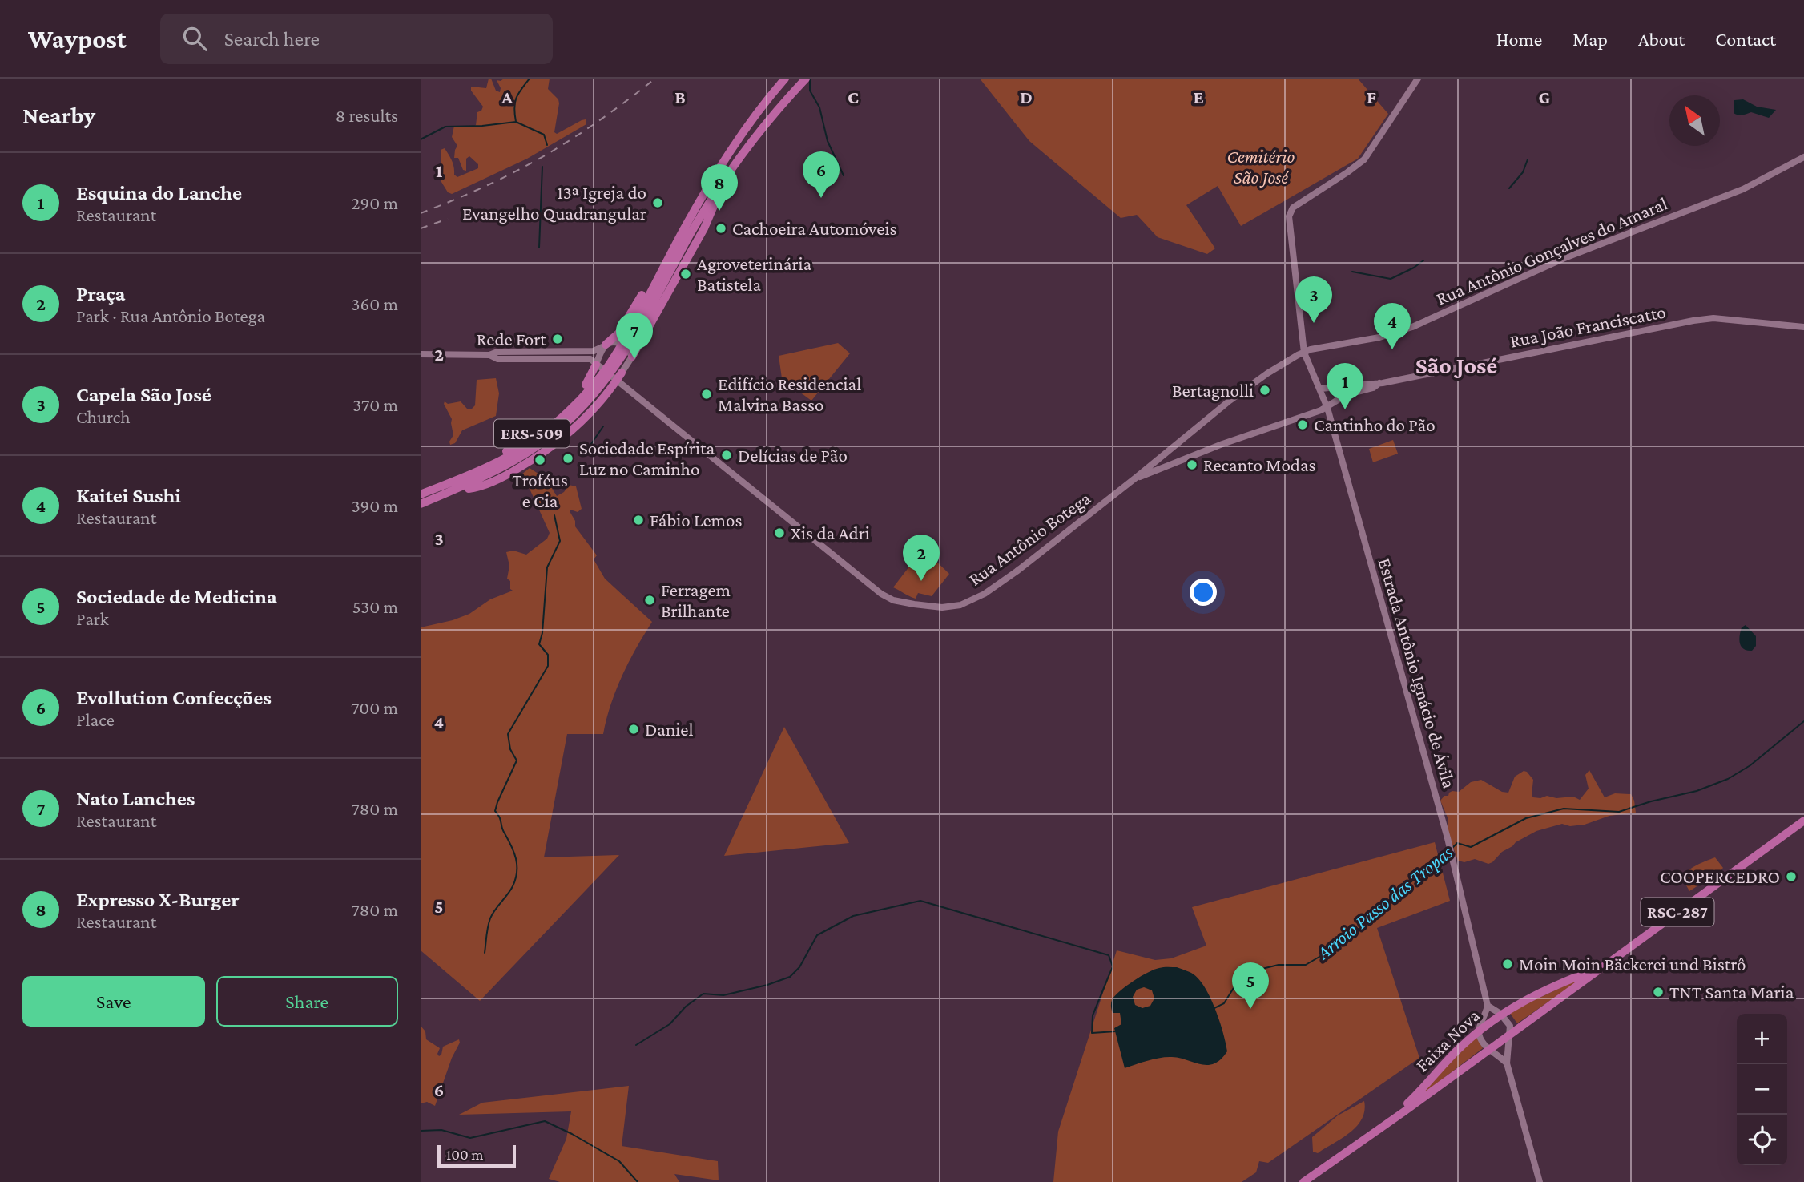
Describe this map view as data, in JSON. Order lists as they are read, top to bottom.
{
  "streets": {
    "highway": ["ERS-509", "RSC-287", "Faixa Nova"],
    "street": [
      "Rua Antônio Gonçalves do Amaral",
      "Rua João Franciscatto",
      "Rua Antônio Botega",
      "Estrada Antônio Ignácio de Ávila"
    ]
  },
  "crossings": [
    ["Rua Antônio Gonçalves do Amaral", "Rua Antônio Botega"],
    ["Rua Antônio Gonçalves do Amaral", "Estrada Antônio Ignácio de Ávila"],
    ["Rua João Franciscatto", "Rua Antônio Botega"],
    ["Rua João Franciscatto", "Estrada Antônio Ignácio de Ávila"],
    ["ERS-509", "Rua Antônio Botega"],
    ["Rua Antônio Botega", "Estrada Antônio Ignácio de Ávila"]
  ],
  "districts": ["São José"],
  "water": ["Arroio Passo das Tropas"],
  "parks": ["Cemitério São José"],
  "places": [
    "13ª Igreja do Evangelho Quadrangular",
    "Cachoeira Automóveis",
    "Agroveterinária Batistela",
    "Rede Fort",
    "Bertagnolli",
    "Edifício Residencial Malvina Basso",
    "Cantinho do Pão",
    "Delícias de Pão",
    "Sociedade Espírita Luz no Caminho",
    "Troféus e Cia",
    "Recanto Modas",
    "Fábio Lemos",
    "Xis da Adri",
    "Ferragem Brilhante",
    "Daniel",
    "COOPERCEDRO",
    "Moin Moin Bäckerei und Bistrô",
    "TNT Santa Maria"
  ],
  "scale_bar": "100 m",
  "north": "top left",
  "page": {
    "header": "Waypost",
    "search": "Search here",
    "nav": [
      "Home",
      "Map",
      "About",
      "Contact"
    ],
    "heading": ["Nearby", "8 results"],
    "list": [
      {
        "mark": "1",
        "name": "Esquina do Lanche",
        "note": "Restaurant",
        "value": "290 m"
      },
      {
        "mark": "2",
        "name": "Praça",
        "note": "Park · Rua Antônio Botega",
        "value": "360 m"
      },
      {
        "mark": "3",
        "name": "Capela São José",
        "note": "Church",
        "value": "370 m"
      },
      {
        "mark": "4",
        "name": "Kaitei Sushi",
        "note": "Restaurant",
        "value": "390 m"
      },
      {
        "mark": "5",
        "name": "Sociedade de Medicina",
        "note": "Park",
        "value": "530 m"
      },
      {
        "mark": "6",
        "name": "Evollution Confecções",
        "note": "Place",
        "value": "700 m"
      },
      {
        "mark": "7",
        "name": "Nato Lanches",
        "note": "Restaurant",
        "value": "780 m"
      },
      {
        "mark": "8",
        "name": "Expresso X-Burger",
        "note": "Restaurant",
        "value": "780 m"
      }
    ],
    "pins": [
      "6",
      "8",
      "3",
      "4",
      "7",
      "1",
      "2",
      "5"
    ],
    "buttons": ["Save", "Share"],
    "map_buttons": ["+", "−"],
    "scale": "100 m"
  },
  "grid": {
    "columns": [
      "A",
      "B",
      "C",
      "D",
      "E",
      "F",
      "G"
    ],
    "rows": [
      "1",
      "2",
      "3",
      "4",
      "5",
      "6"
    ]
  }
}
